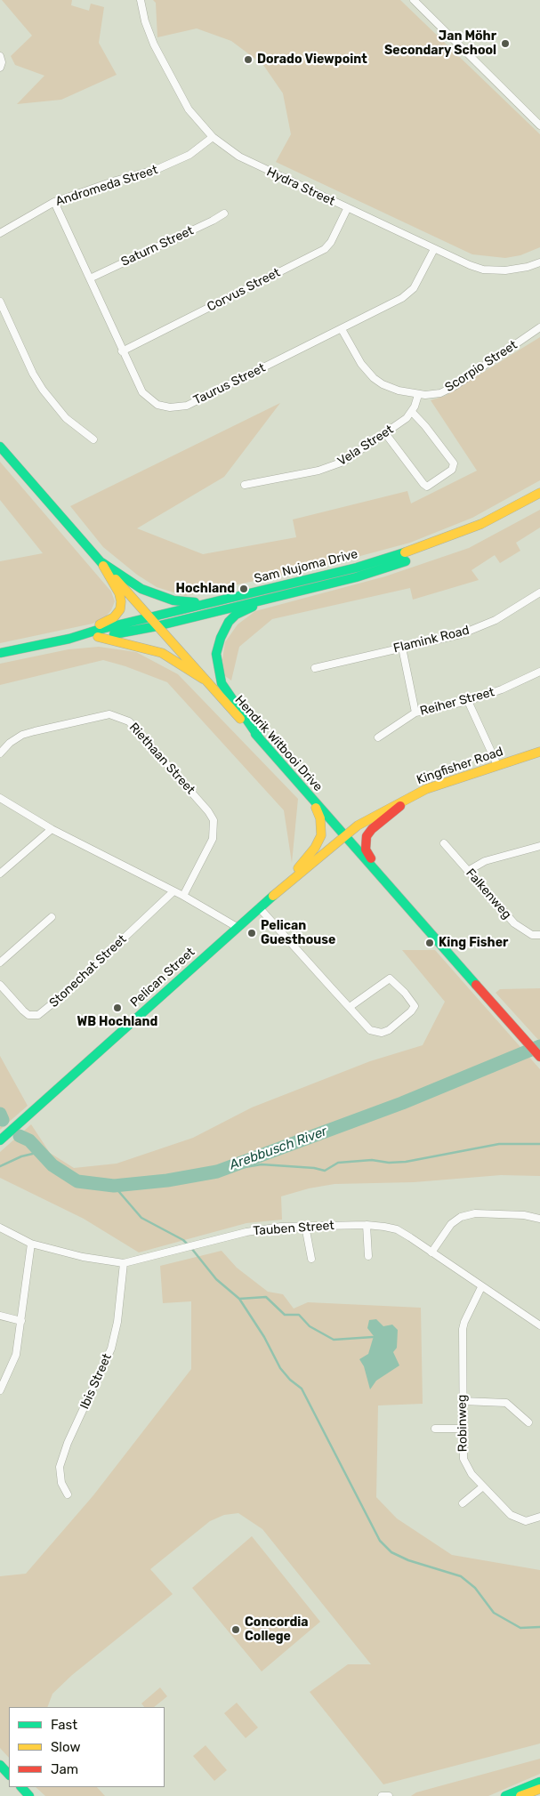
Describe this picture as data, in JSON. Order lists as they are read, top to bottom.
{
  "streets": {
    "main road": [
      "Sam Nujoma Drive",
      "Hendrik Witbooi Drive",
      "Kingfisher Road",
      "Pelican Street"
    ],
    "street": [
      "Andromeda Street",
      "Hydra Street",
      "Saturn Street",
      "Corvus Street",
      "Scorpio Street",
      "Taurus Street",
      "Vela Street",
      "Flamink Road",
      "Reiher Street",
      "Riethaan Street",
      "Falkenweg",
      "Stonechat Street",
      "Tauben Street",
      "Ibis Street",
      "Robinweg"
    ]
  },
  "crossings": [
    ["Andromeda Street", "Hydra Street"],
    ["Andromeda Street", "Taurus Street"],
    ["Hydra Street", "Corvus Street"],
    ["Hydra Street", "Taurus Street"],
    ["Saturn Street", "Taurus Street"],
    ["Corvus Street", "Taurus Street"],
    ["Scorpio Street", "Taurus Street"],
    ["Sam Nujoma Drive", "Hendrik Witbooi Drive"],
    ["Hendrik Witbooi Drive", "Kingfisher Road"],
    ["Hendrik Witbooi Drive", "Pelican Street"],
    ["Kingfisher Road", "Pelican Street"],
    ["Tauben Street", "Ibis Street"],
    ["Tauben Street", "Robinweg"]
  ],
  "water": ["Arebbusch River"],
  "places": [
    "Jan Möhr Secondary School",
    "Dorado Viewpoint",
    "Hochland",
    "Pelican Guesthouse",
    "King Fisher",
    "WB Hochland",
    "Concordia College"
  ],
  "legend": ["Fast", "Slow", "Jam"]
}
